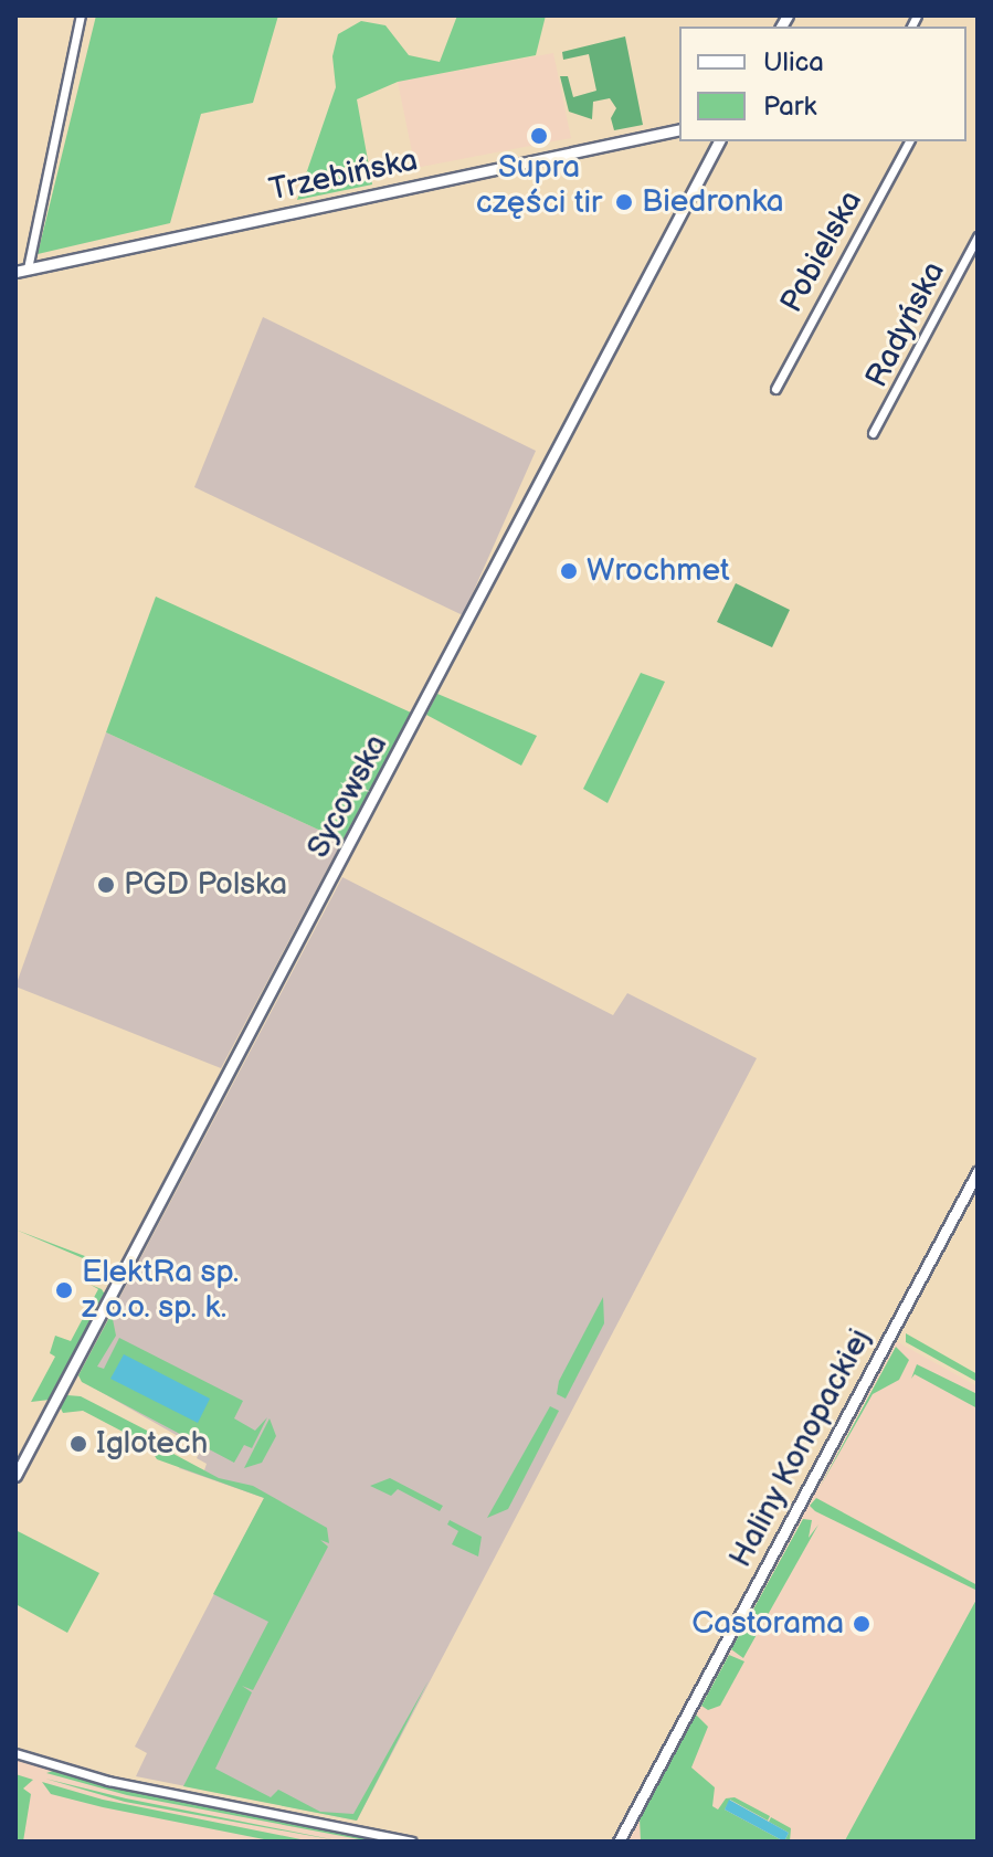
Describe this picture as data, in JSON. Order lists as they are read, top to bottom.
{
  "streets": {
    "street": [
      "Trzebińska",
      "Pobielska",
      "Radyńska",
      "Sycowska",
      "Haliny Konopackiej"
    ]
  },
  "places": [
    "Supra części tir",
    "Biedronka",
    "Wrochmet",
    "PGD Polska",
    "ElektRa sp. z o.o. sp. k.",
    "Iglotech",
    "Castorama"
  ],
  "legend": ["Ulica", "Park"]
}
